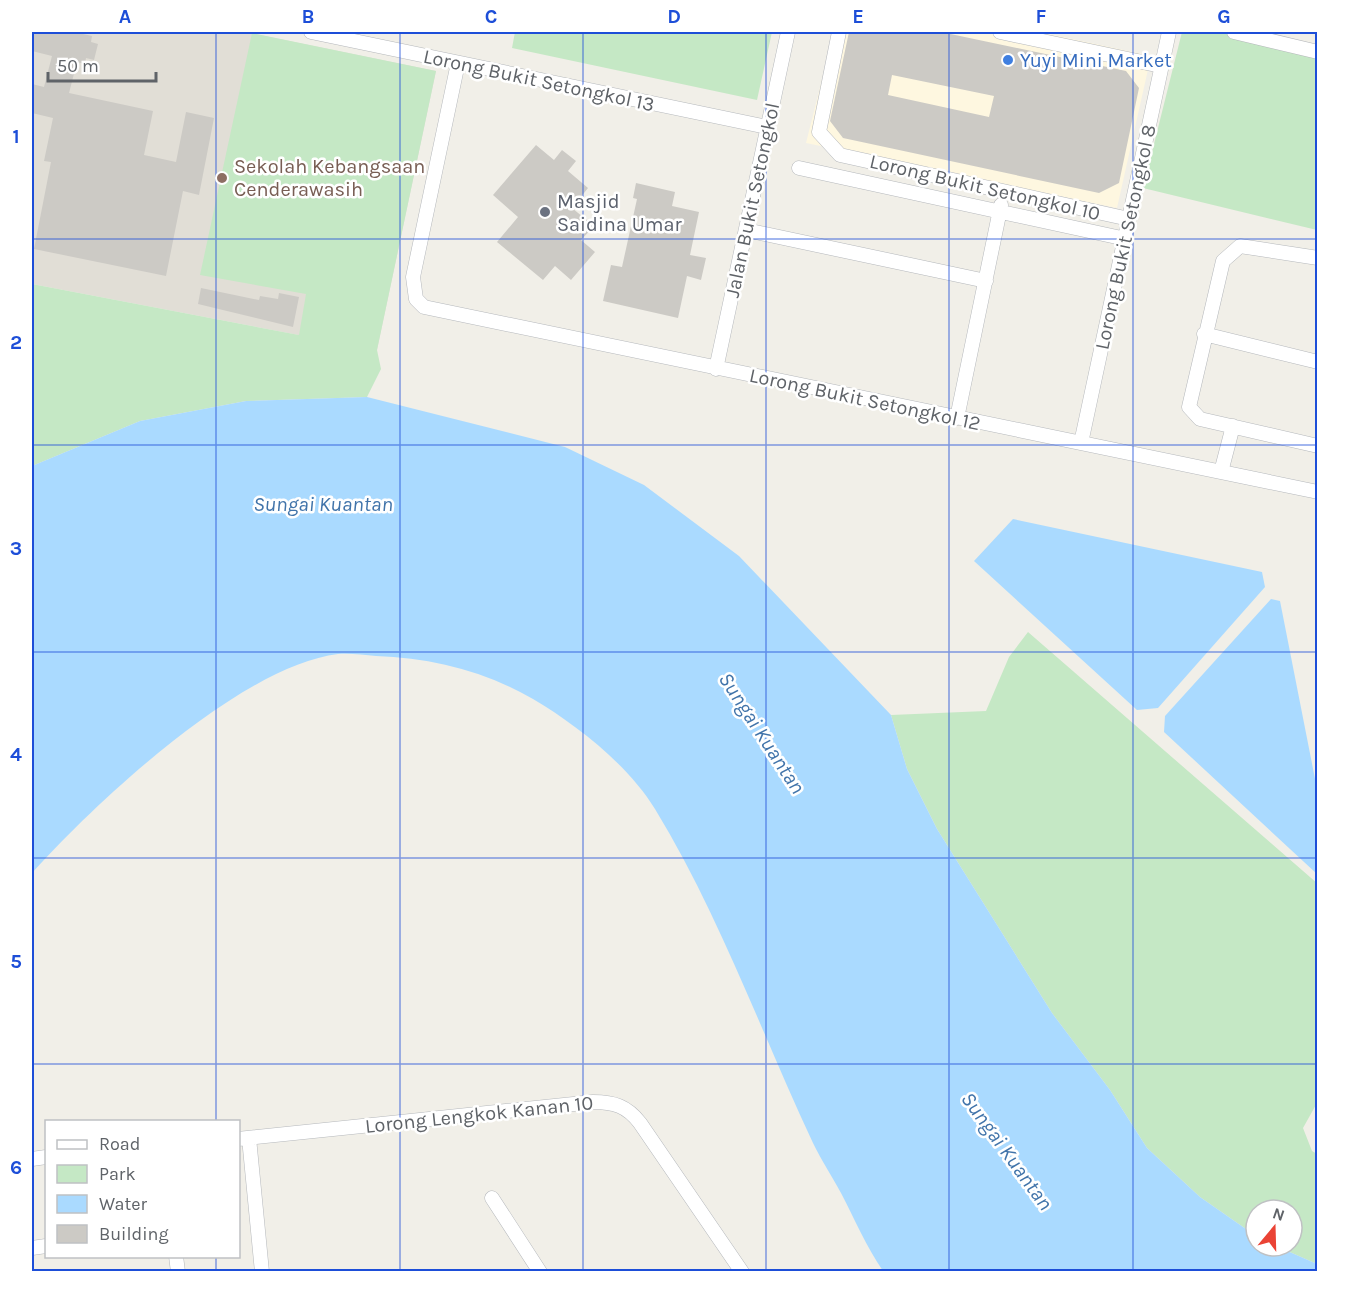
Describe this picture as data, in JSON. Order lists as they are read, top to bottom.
{
  "streets": {
    "street": [
      "Lorong Bukit Setongkol 13",
      "Lorong Bukit Setongkol 10",
      "Jalan Bukit Setongkol",
      "Lorong Bukit Setongkol 8",
      "Lorong Bukit Setongkol 12",
      "Lorong Lengkok Kanan 10"
    ]
  },
  "crossings": [
    ["Lorong Bukit Setongkol 13", "Jalan Bukit Setongkol"],
    ["Lorong Bukit Setongkol 13", "Lorong Bukit Setongkol 12"],
    ["Lorong Bukit Setongkol 10", "Lorong Bukit Setongkol 8"],
    ["Jalan Bukit Setongkol", "Lorong Bukit Setongkol 12"],
    ["Lorong Bukit Setongkol 8", "Lorong Bukit Setongkol 12"]
  ],
  "water": ["Sungai Kuantan"],
  "places": ["Yuyi Mini Market", "Sekolah Kebangsaan Cenderawasih", "Masjid Saidina Umar"],
  "legend": [
    "Road",
    "Park",
    "Water",
    "Building"
  ],
  "scale_bar": "50 m",
  "north": "top",
  "grid": {
    "columns": [
      "A",
      "B",
      "C",
      "D",
      "E",
      "F",
      "G"
    ],
    "rows": [
      "1",
      "2",
      "3",
      "4",
      "5",
      "6"
    ]
  }
}
